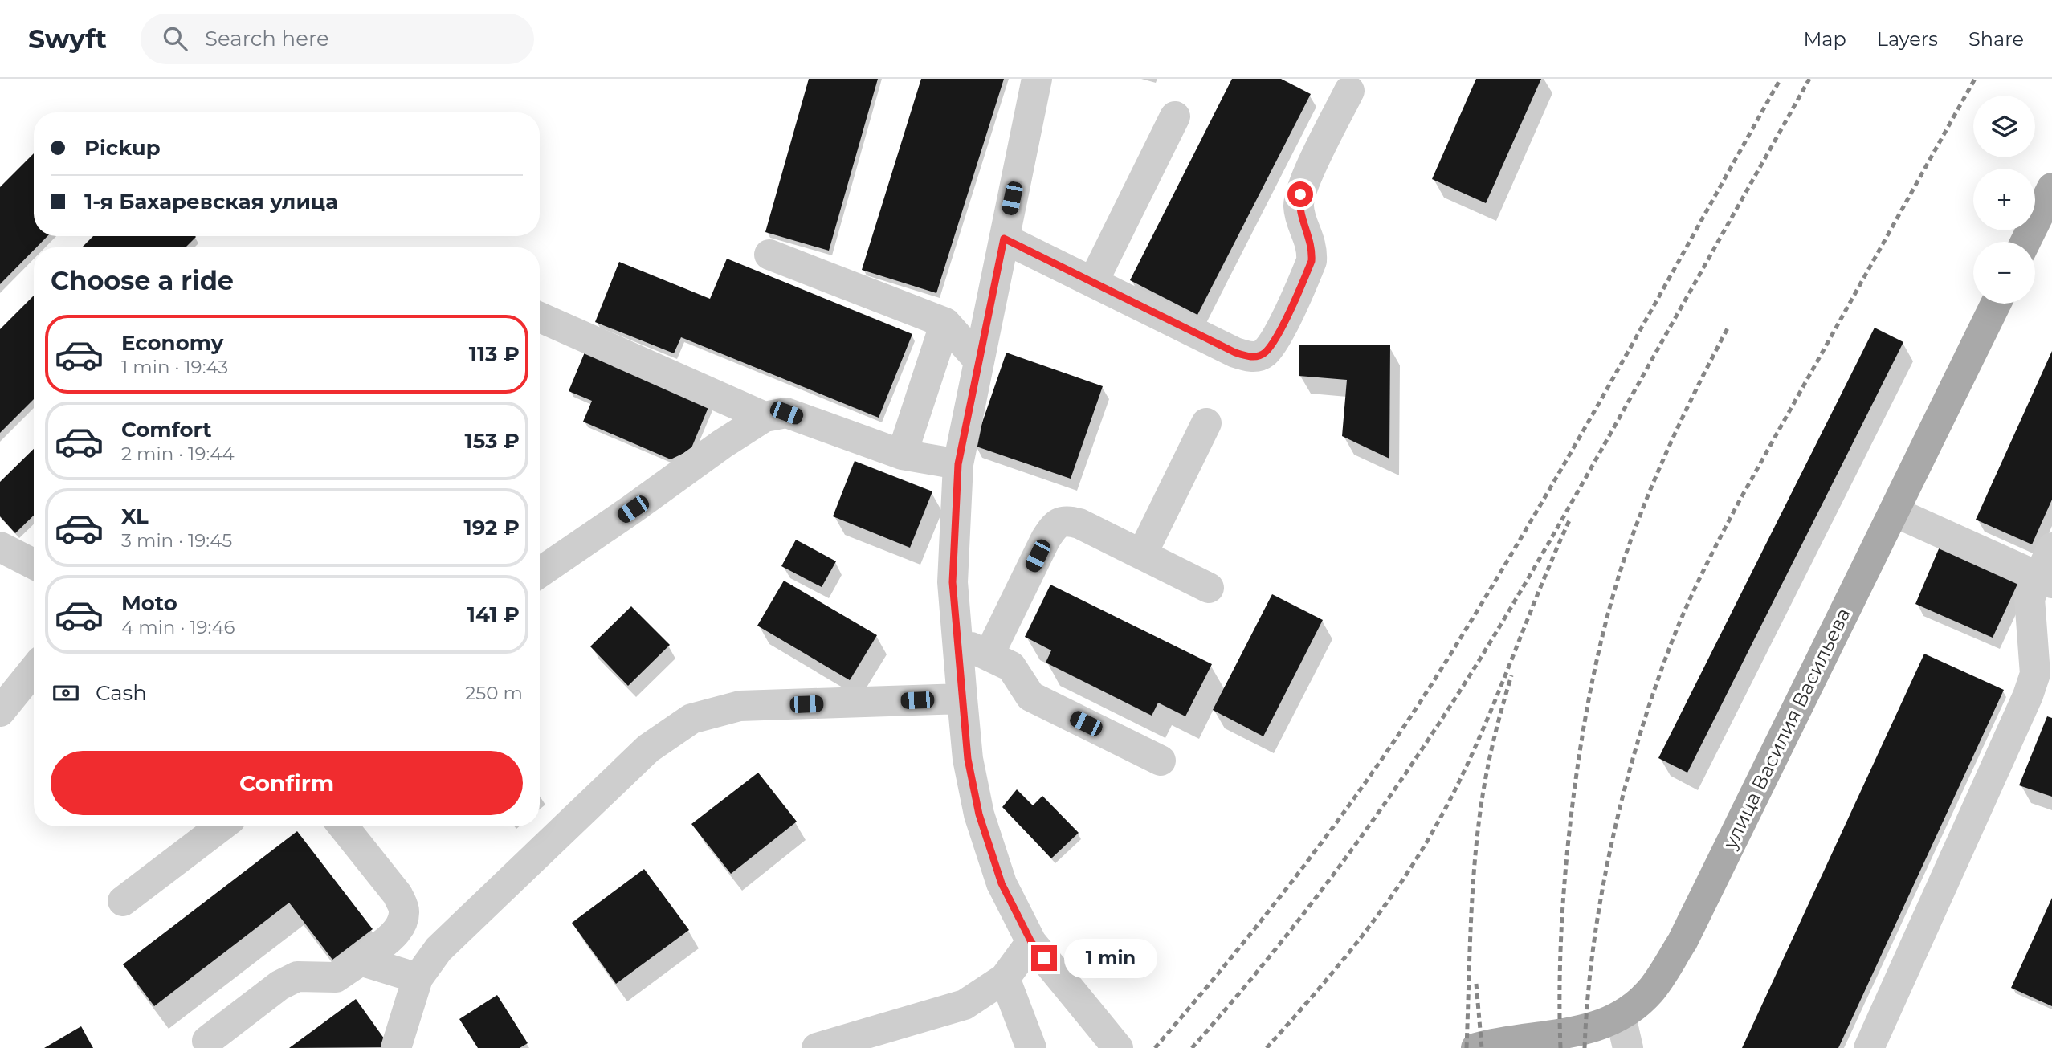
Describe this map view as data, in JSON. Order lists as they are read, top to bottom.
{
  "streets": {
    "main road": ["улица Василия Васильева"]
  },
  "page": {
    "header": "Swyft",
    "search": "Search here",
    "nav": ["Map", "Layers", "Share"],
    "map_buttons": ["+", "−"],
    "banner": ["Pickup", "1-я Бахаревская улица"],
    "heading": "Choose a ride",
    "list": [
      {
        "name": "Economy",
        "note": "1 min · 19:43",
        "value": "113 ₽"
      },
      {
        "name": "Comfort",
        "note": "2 min · 19:44",
        "value": "153 ₽"
      },
      {
        "name": "XL",
        "note": "3 min · 19:45",
        "value": "192 ₽"
      },
      {
        "name": "Moto",
        "note": "4 min · 19:46",
        "value": "141 ₽"
      }
    ],
    "pay": ["Cash", "250 m"],
    "buttons": "Confirm",
    "bubble": "1 min"
  }
}
